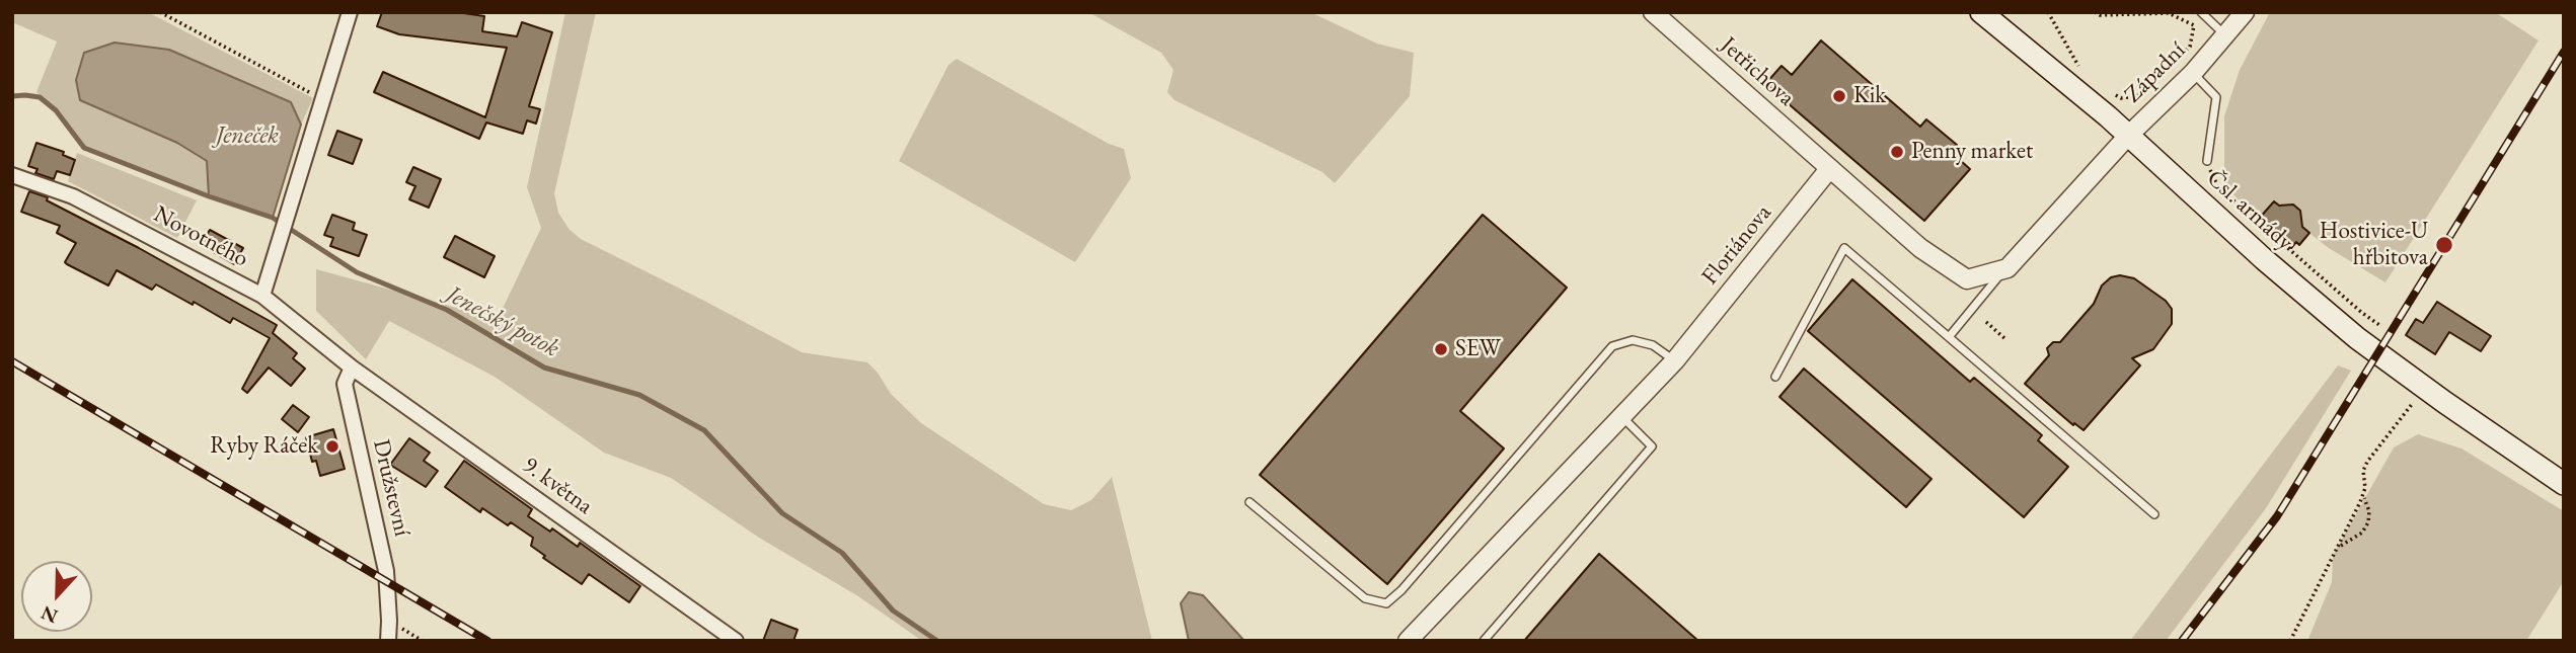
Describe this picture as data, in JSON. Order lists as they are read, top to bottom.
{
  "streets": {
    "main road": ["Čsl. armády"],
    "street": [
      "Jetřichova",
      "Západní",
      "Novotného",
      "Floriánova",
      "9. května",
      "Družstevní"
    ]
  },
  "crossings": [
    ["Jetřichova", "Floriánova"],
    ["Západní", "Čsl. armády"],
    ["Novotného", "9. května"],
    ["Novotného", "Družstevní"],
    ["9. května", "Družstevní"]
  ],
  "water": ["Jeneček", "Jenečský potok"],
  "places": [
    "Kik",
    "Penny market",
    "Hostivice-U hřbitova",
    "SEW",
    "Ryby Ráček"
  ],
  "north": "bottom"
}
